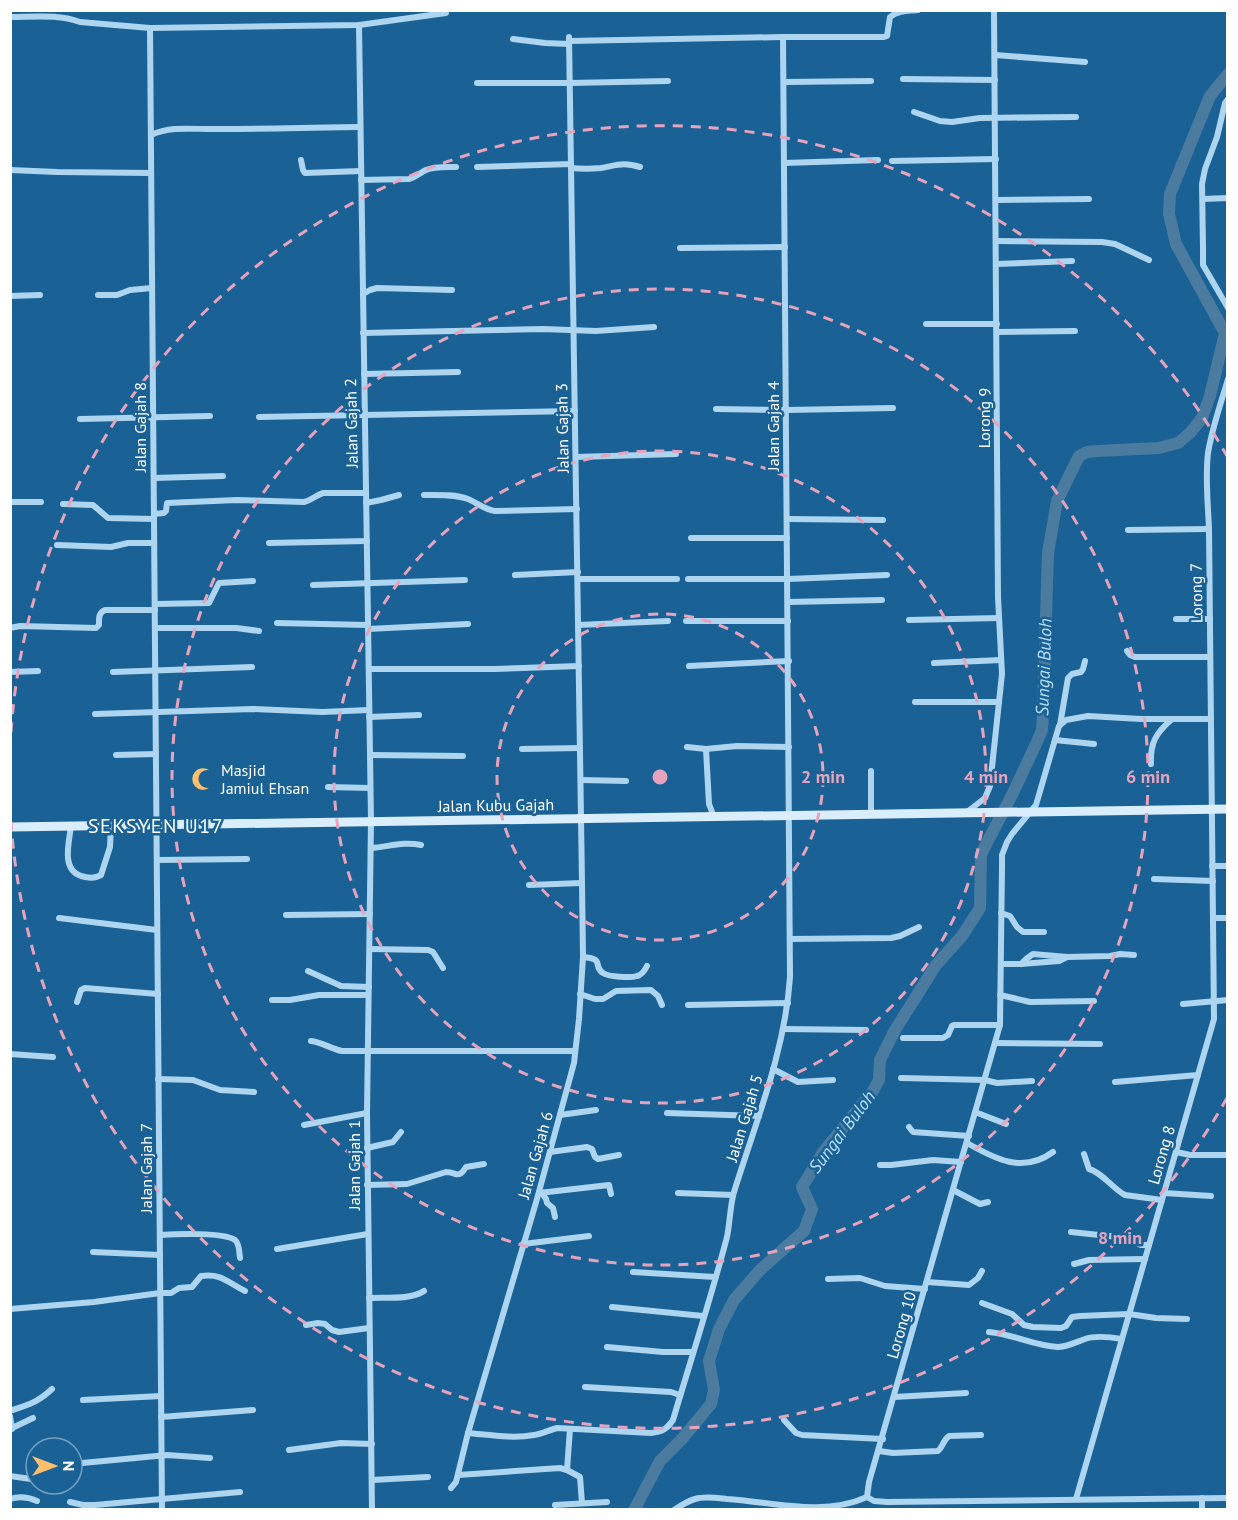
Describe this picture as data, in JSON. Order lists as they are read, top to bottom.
{
  "streets": {
    "street": [
      "Lorong 9",
      "Jalan Gajah 2",
      "Jalan Gajah 4",
      "Jalan Gajah 8",
      "Jalan Gajah 3",
      "Lorong 7",
      "Jalan Kubu Gajah",
      "Jalan Gajah 5",
      "Jalan Gajah 6",
      "Lorong 8",
      "Jalan Gajah 1",
      "Jalan Gajah 7",
      "Lorong 10"
    ]
  },
  "crossings": [
    ["Lorong 9", "Jalan Kubu Gajah"],
    ["Jalan Gajah 2", "Jalan Kubu Gajah"],
    ["Jalan Gajah 2", "Jalan Gajah 1"],
    ["Jalan Gajah 4", "Jalan Kubu Gajah"],
    ["Jalan Gajah 4", "Jalan Gajah 5"],
    ["Jalan Gajah 8", "Jalan Kubu Gajah"],
    ["Jalan Gajah 8", "Jalan Gajah 7"],
    ["Jalan Gajah 3", "Jalan Kubu Gajah"],
    ["Jalan Gajah 3", "Jalan Gajah 6"],
    ["Lorong 7", "Jalan Kubu Gajah"],
    ["Lorong 7", "Lorong 8"],
    ["Jalan Kubu Gajah", "Jalan Gajah 5"],
    ["Jalan Kubu Gajah", "Jalan Gajah 6"],
    ["Jalan Kubu Gajah", "Lorong 8"],
    ["Jalan Kubu Gajah", "Jalan Gajah 1"],
    ["Jalan Kubu Gajah", "Jalan Gajah 7"],
    ["Jalan Kubu Gajah", "Lorong 10"]
  ],
  "districts": ["SEKSYEN U17"],
  "water": ["Sungai Buloh"],
  "places": {
    "mosque": ["Masjid Jamiul Ehsan"]
  },
  "north": "right",
  "rings": [
    "2 min",
    "4 min",
    "6 min",
    "8 min"
  ]
}
